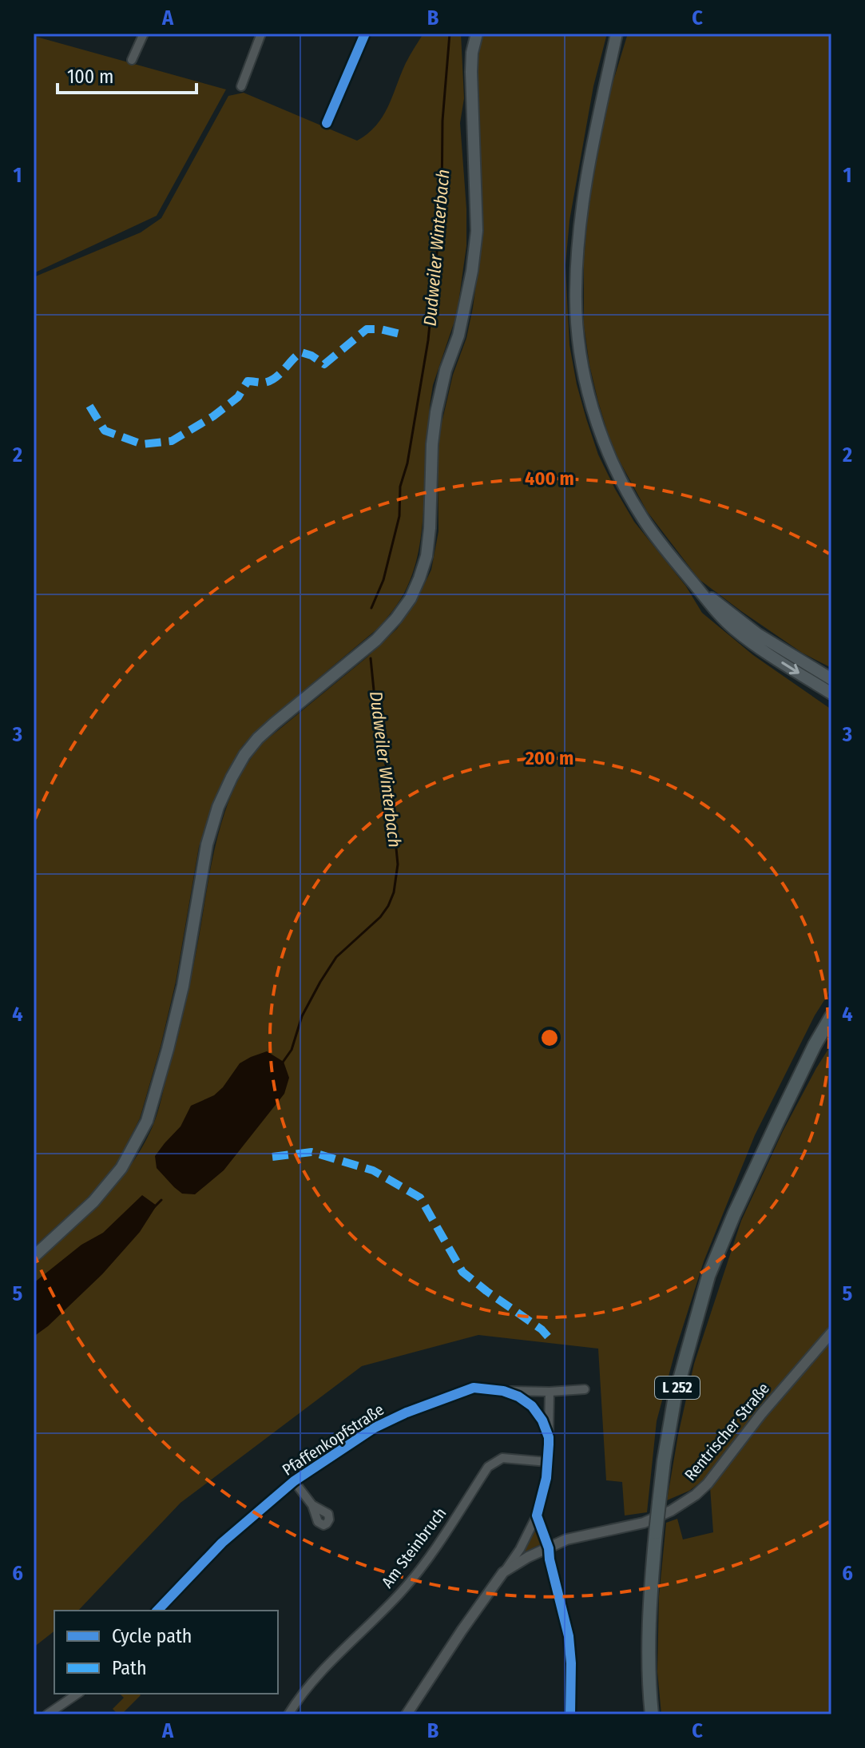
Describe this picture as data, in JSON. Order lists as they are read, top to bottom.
{
  "streets": {
    "highway": ["L 252"],
    "street": ["Rentrischer Straße", "Pfaffenkopfstraße", "Am Steinbruch"]
  },
  "crossings": [
    ["Rentrischer Straße", "Pfaffenkopfstraße"],
    ["Pfaffenkopfstraße", "Am Steinbruch"]
  ],
  "water": ["Dudweiler Winterbach"],
  "legend": ["Cycle path", "Path"],
  "scale_bar": "100 m",
  "grid": {
    "columns": ["A", "B", "C"],
    "rows": [
      "1",
      "2",
      "3",
      "4",
      "5",
      "6"
    ]
  },
  "rings": ["400 m", "200 m"]
}
